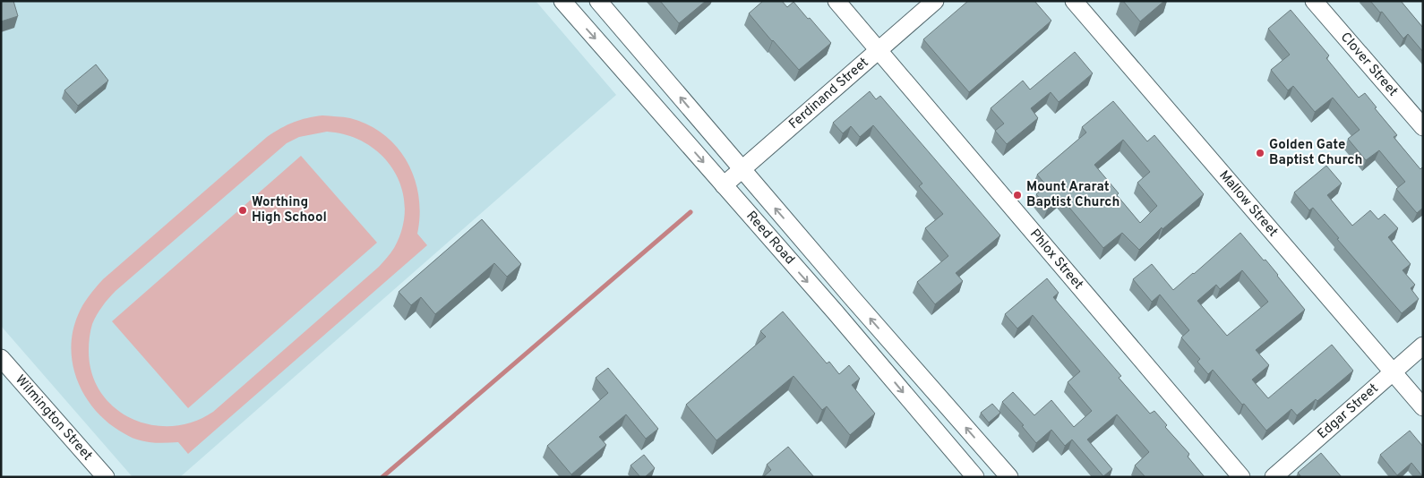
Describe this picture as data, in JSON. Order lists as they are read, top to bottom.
{
  "streets": {
    "street": [
      "Clover Street",
      "Ferdinand Street",
      "Mallow Street",
      "Reed Road",
      "Phlox Street",
      "Edgar Street",
      "Wilmington Street"
    ]
  },
  "crossings": [
    ["Ferdinand Street", "Reed Road"],
    ["Ferdinand Street", "Phlox Street"],
    ["Mallow Street", "Edgar Street"]
  ],
  "places": ["Golden Gate Baptist Church", "Mount Ararat Baptist Church", "Worthing High School"]
}
